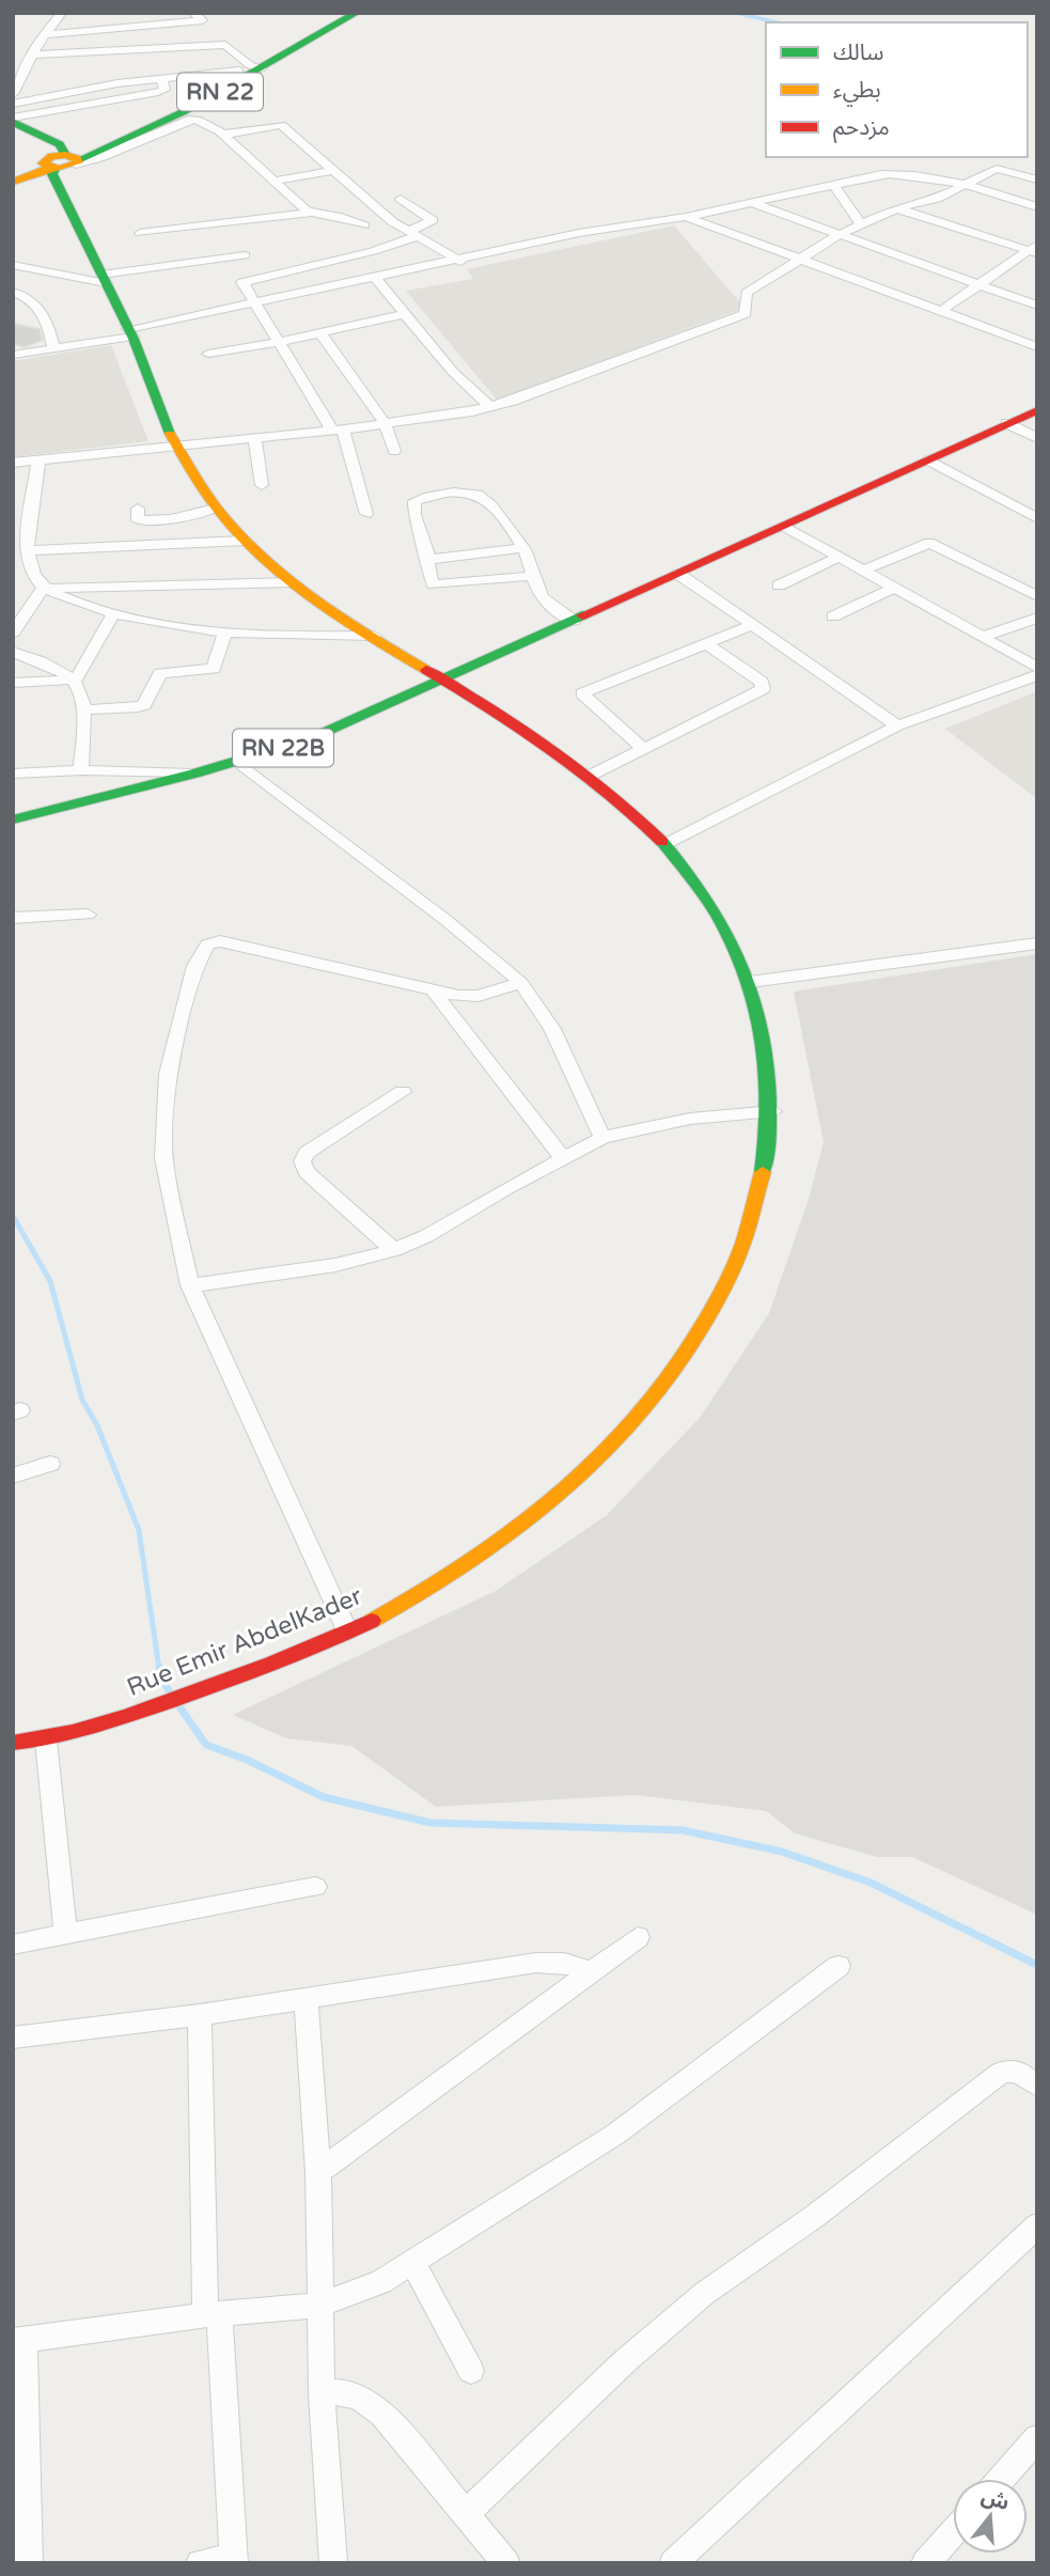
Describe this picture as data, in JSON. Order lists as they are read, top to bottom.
{
  "streets": {
    "main road": ["RN 22", "RN 22B", "Rue Emir AbdelKader"]
  },
  "crossings": [
    ["RN 22", "Rue Emir AbdelKader"],
    ["RN 22B", "Rue Emir AbdelKader"]
  ],
  "legend": ["سالك", "بطيء", "مزدحم"],
  "north": "top"
}
